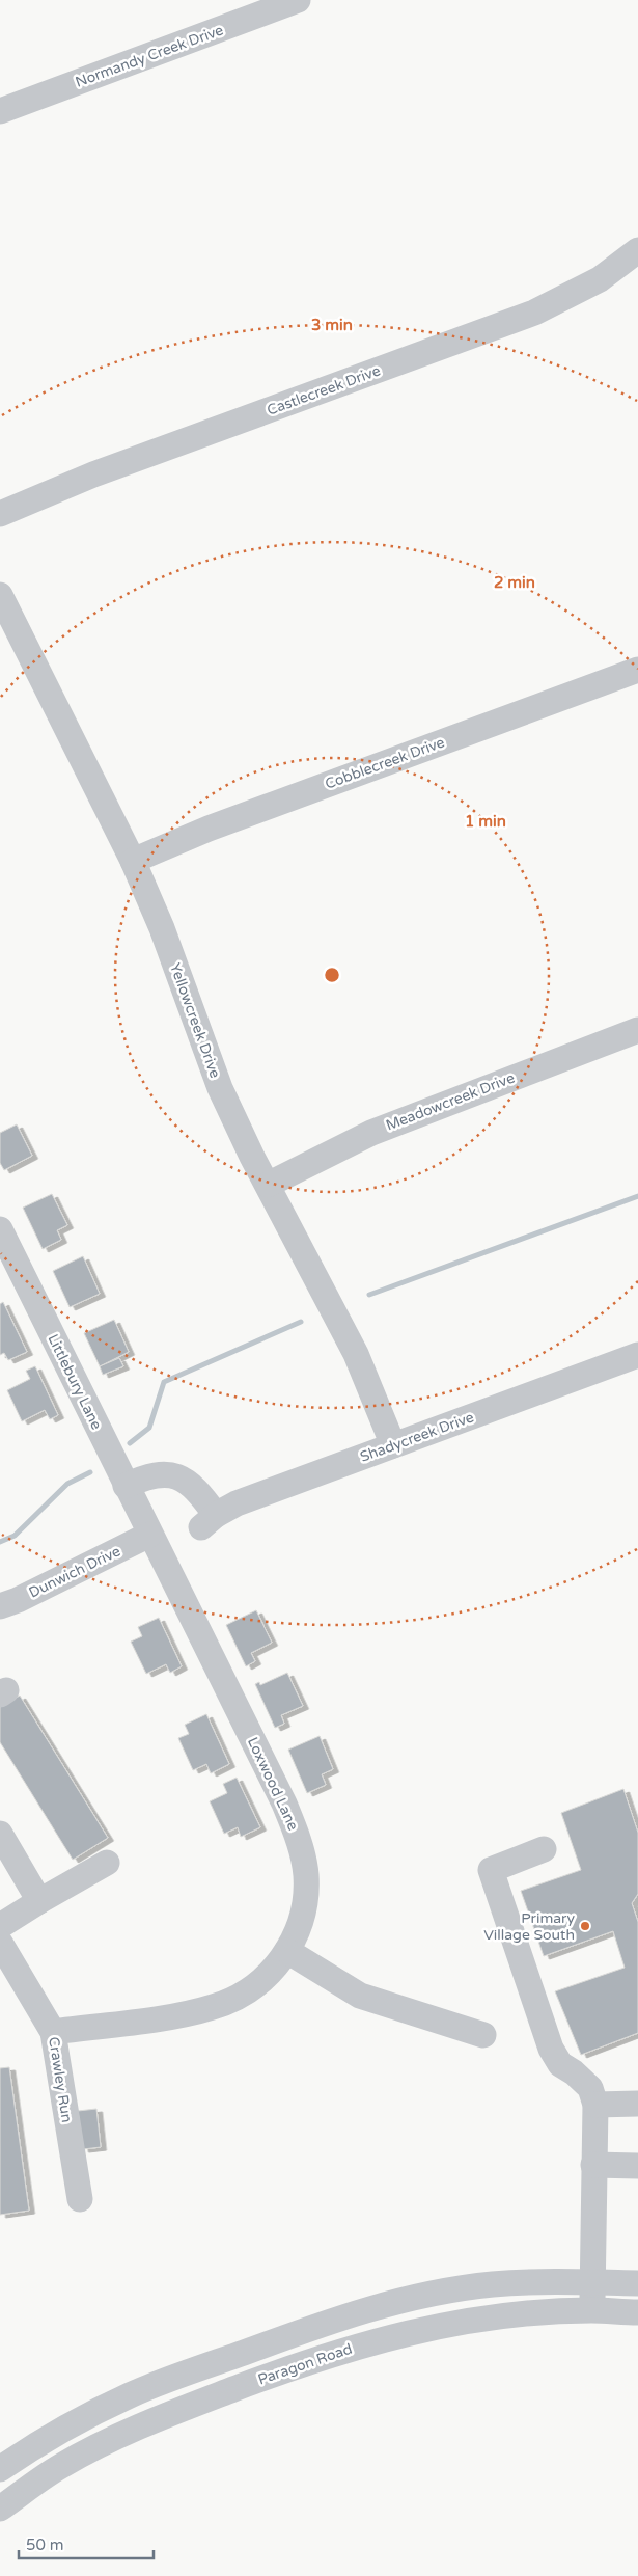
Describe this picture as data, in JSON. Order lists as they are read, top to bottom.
{
  "streets": {
    "street": [
      "Normandy Creek Drive",
      "Castlecreek Drive",
      "Cobblecreek Drive",
      "Yellowcreek Drive",
      "Meadowcreek Drive",
      "Littlebury Lane",
      "Shadycreek Drive",
      "Dunwich Drive",
      "Loxwood Lane",
      "Crawley Run",
      "Paragon Road"
    ]
  },
  "crossings": [
    ["Cobblecreek Drive", "Yellowcreek Drive"],
    ["Yellowcreek Drive", "Meadowcreek Drive"],
    ["Yellowcreek Drive", "Shadycreek Drive"],
    ["Littlebury Lane", "Shadycreek Drive"],
    ["Littlebury Lane", "Dunwich Drive"],
    ["Littlebury Lane", "Loxwood Lane"],
    ["Dunwich Drive", "Loxwood Lane"],
    ["Loxwood Lane", "Crawley Run"]
  ],
  "places": ["Primary Village South"],
  "scale_bar": "50 m",
  "rings": ["3 min", "2 min", "1 min"]
}
